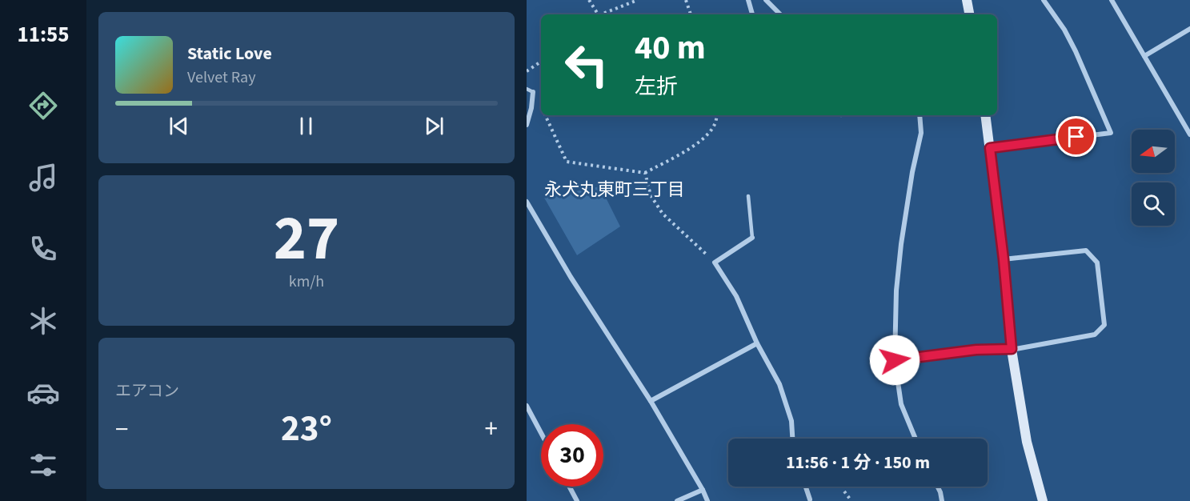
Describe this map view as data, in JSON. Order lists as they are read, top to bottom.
{
  "districts": ["永犬丸東町三丁目"],
  "north": "left",
  "page": {
    "tabs": "11:55",
    "turn": ["40 m", "左折"],
    "song": ["Static Love", "Velvet Ray"],
    "tile": [
      ["27", "km/h"],
      "エアコン"
    ],
    "heat": ["−", "23°", "+"],
    "limit": "30",
    "trip": "11:56 · 1 分 · 150 m"
  }
}
